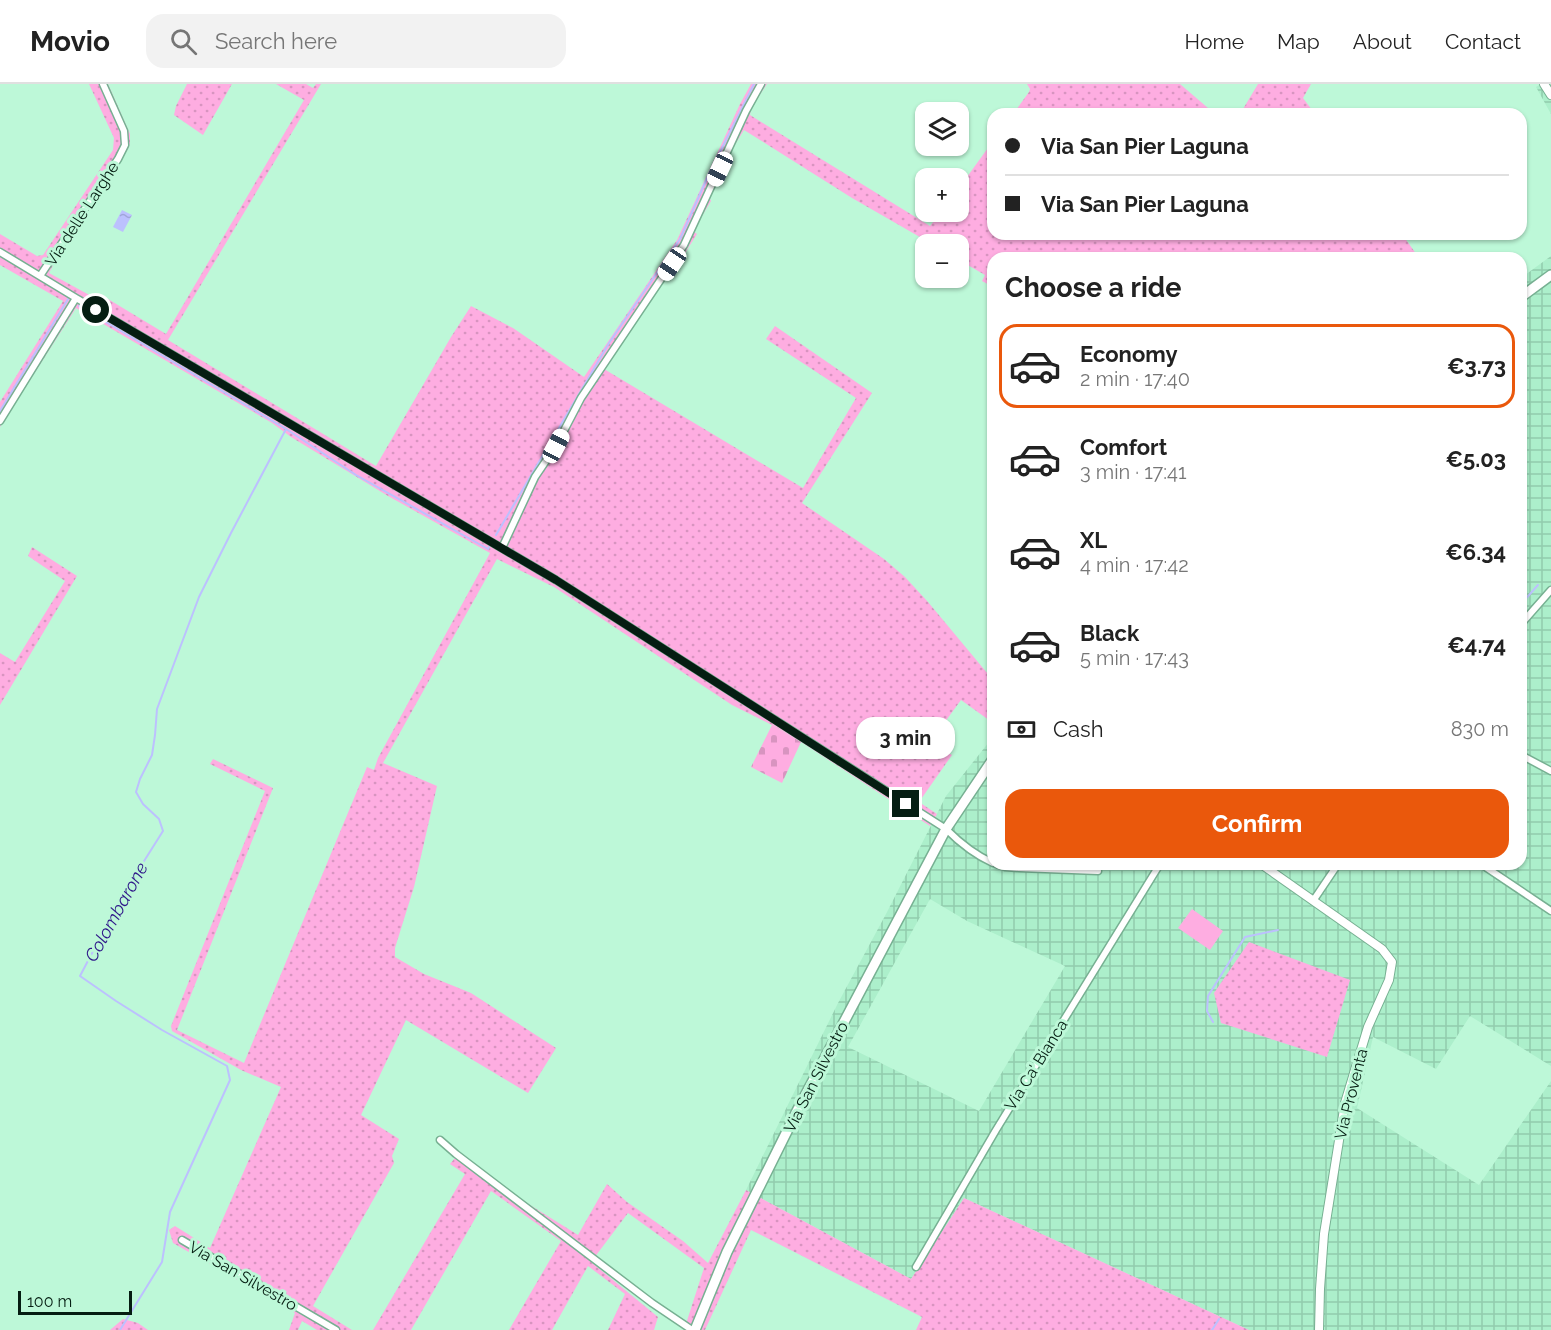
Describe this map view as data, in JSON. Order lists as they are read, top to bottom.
{
  "streets": {
    "main road": ["Via San Silvestro"],
    "street": ["Via delle Larghe", "Via Ca' Bianca", "Via Proventa"]
  },
  "water": ["Colombarone"],
  "scale_bar": "100 m",
  "page": {
    "header": "Movio",
    "search": "Search here",
    "nav": [
      "Home",
      "Map",
      "About",
      "Contact"
    ],
    "map_buttons": ["+", "−"],
    "banner": ["Via San Pier Laguna", "Via San Pier Laguna"],
    "heading": "Choose a ride",
    "list": [
      {
        "name": "Economy",
        "note": "2 min · 17:40",
        "value": "€3.73"
      },
      {
        "name": "Comfort",
        "note": "3 min · 17:41",
        "value": "€5.03"
      },
      {
        "name": "XL",
        "note": "4 min · 17:42",
        "value": "€6.34"
      },
      {
        "name": "Black",
        "note": "5 min · 17:43",
        "value": "€4.74"
      }
    ],
    "pay": ["Cash", "830 m"],
    "bubble": "3 min",
    "buttons": "Confirm",
    "scale": "100 m"
  }
}
